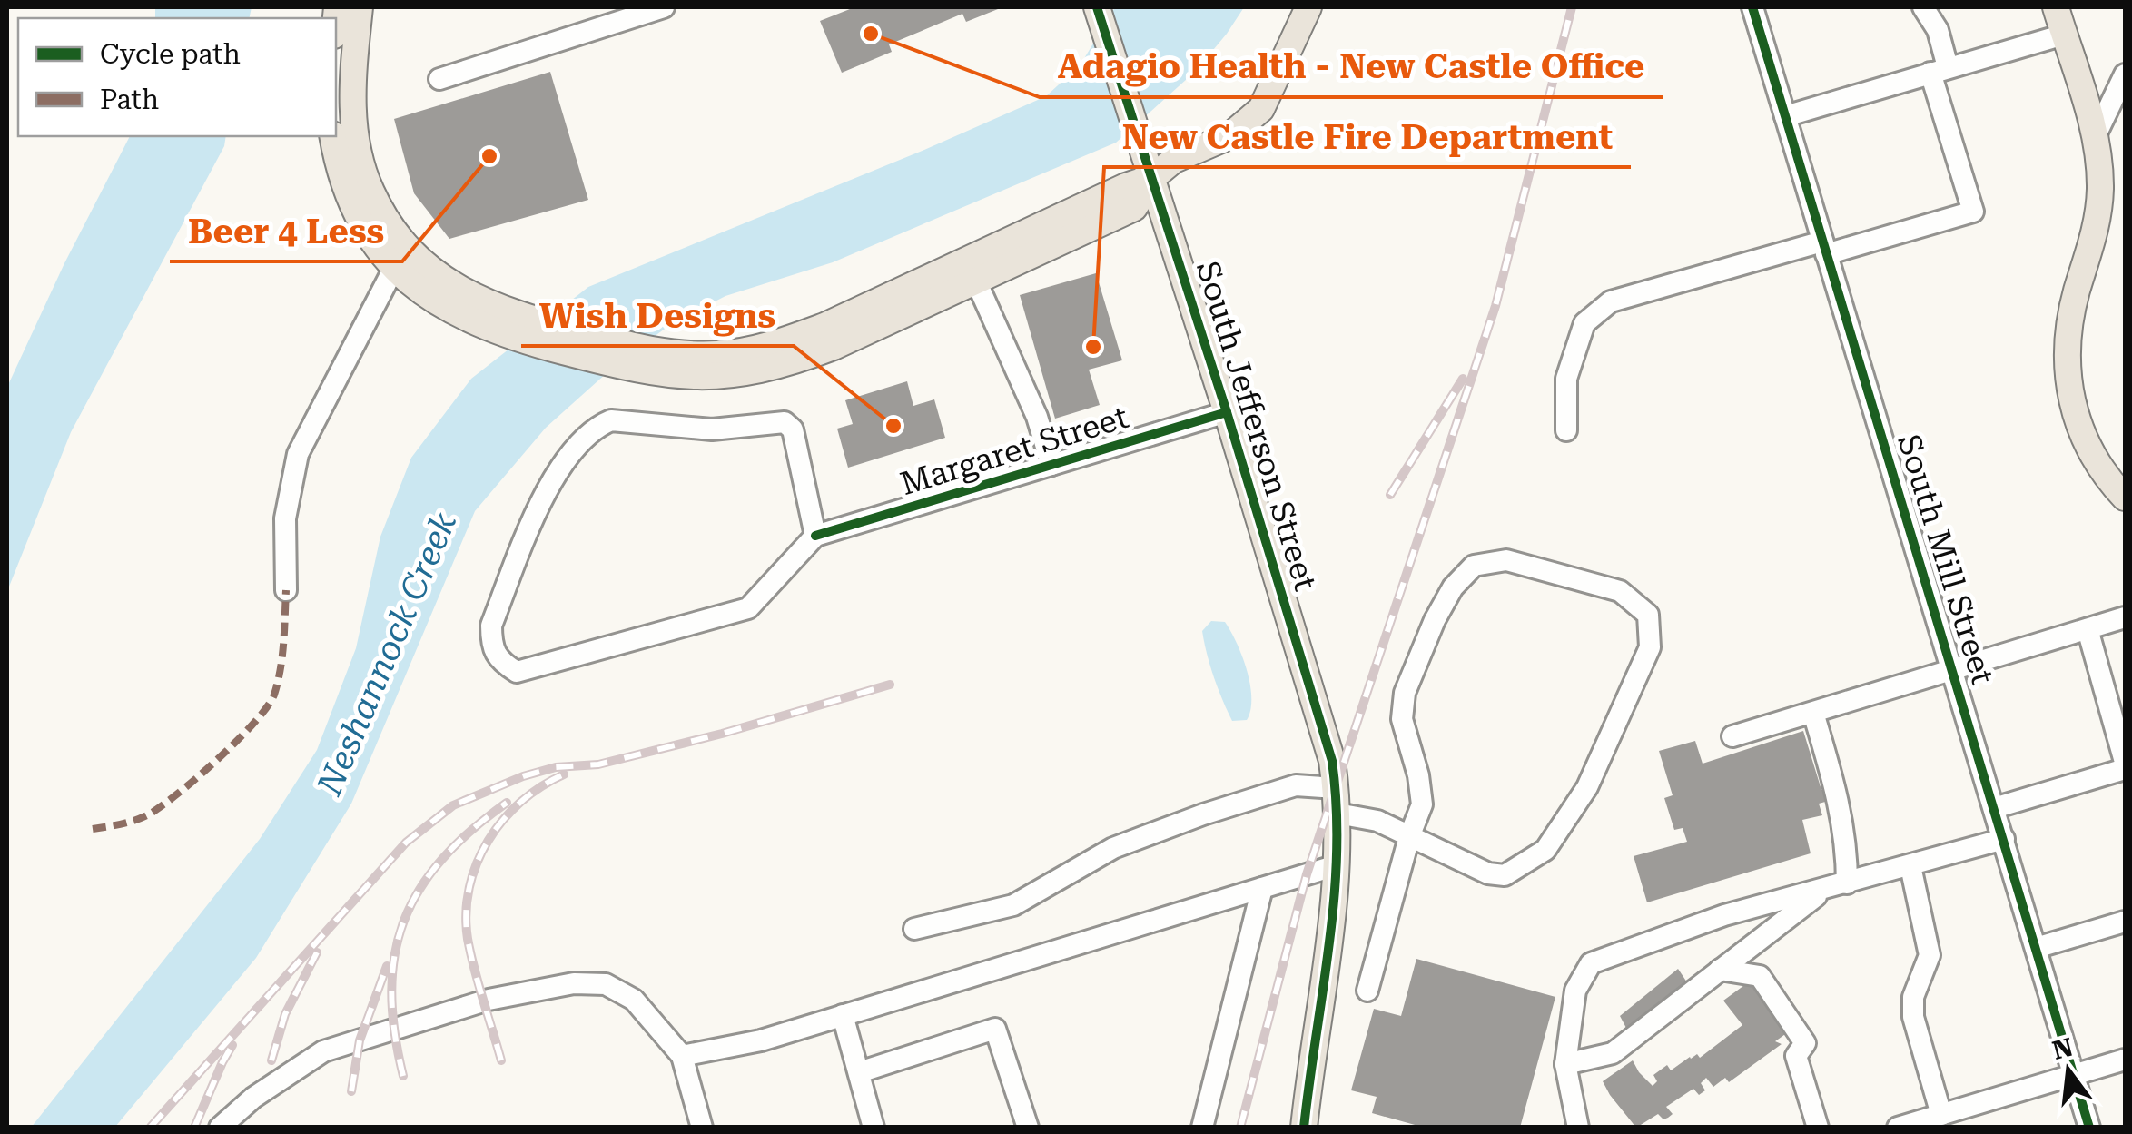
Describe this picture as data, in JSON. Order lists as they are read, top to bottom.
{
  "streets": {
    "main road": ["South Jefferson Street"],
    "street": ["Margaret Street", "South Mill Street"]
  },
  "crossings": [
    ["South Jefferson Street", "Margaret Street"]
  ],
  "water": ["Neshannock Creek"],
  "places": [
    "Adagio Health - New Castle Office",
    "Beer 4 Less",
    "New Castle Fire Department",
    "Wish Designs"
  ],
  "legend": ["Cycle path", "Path"],
  "north": "top"
}
